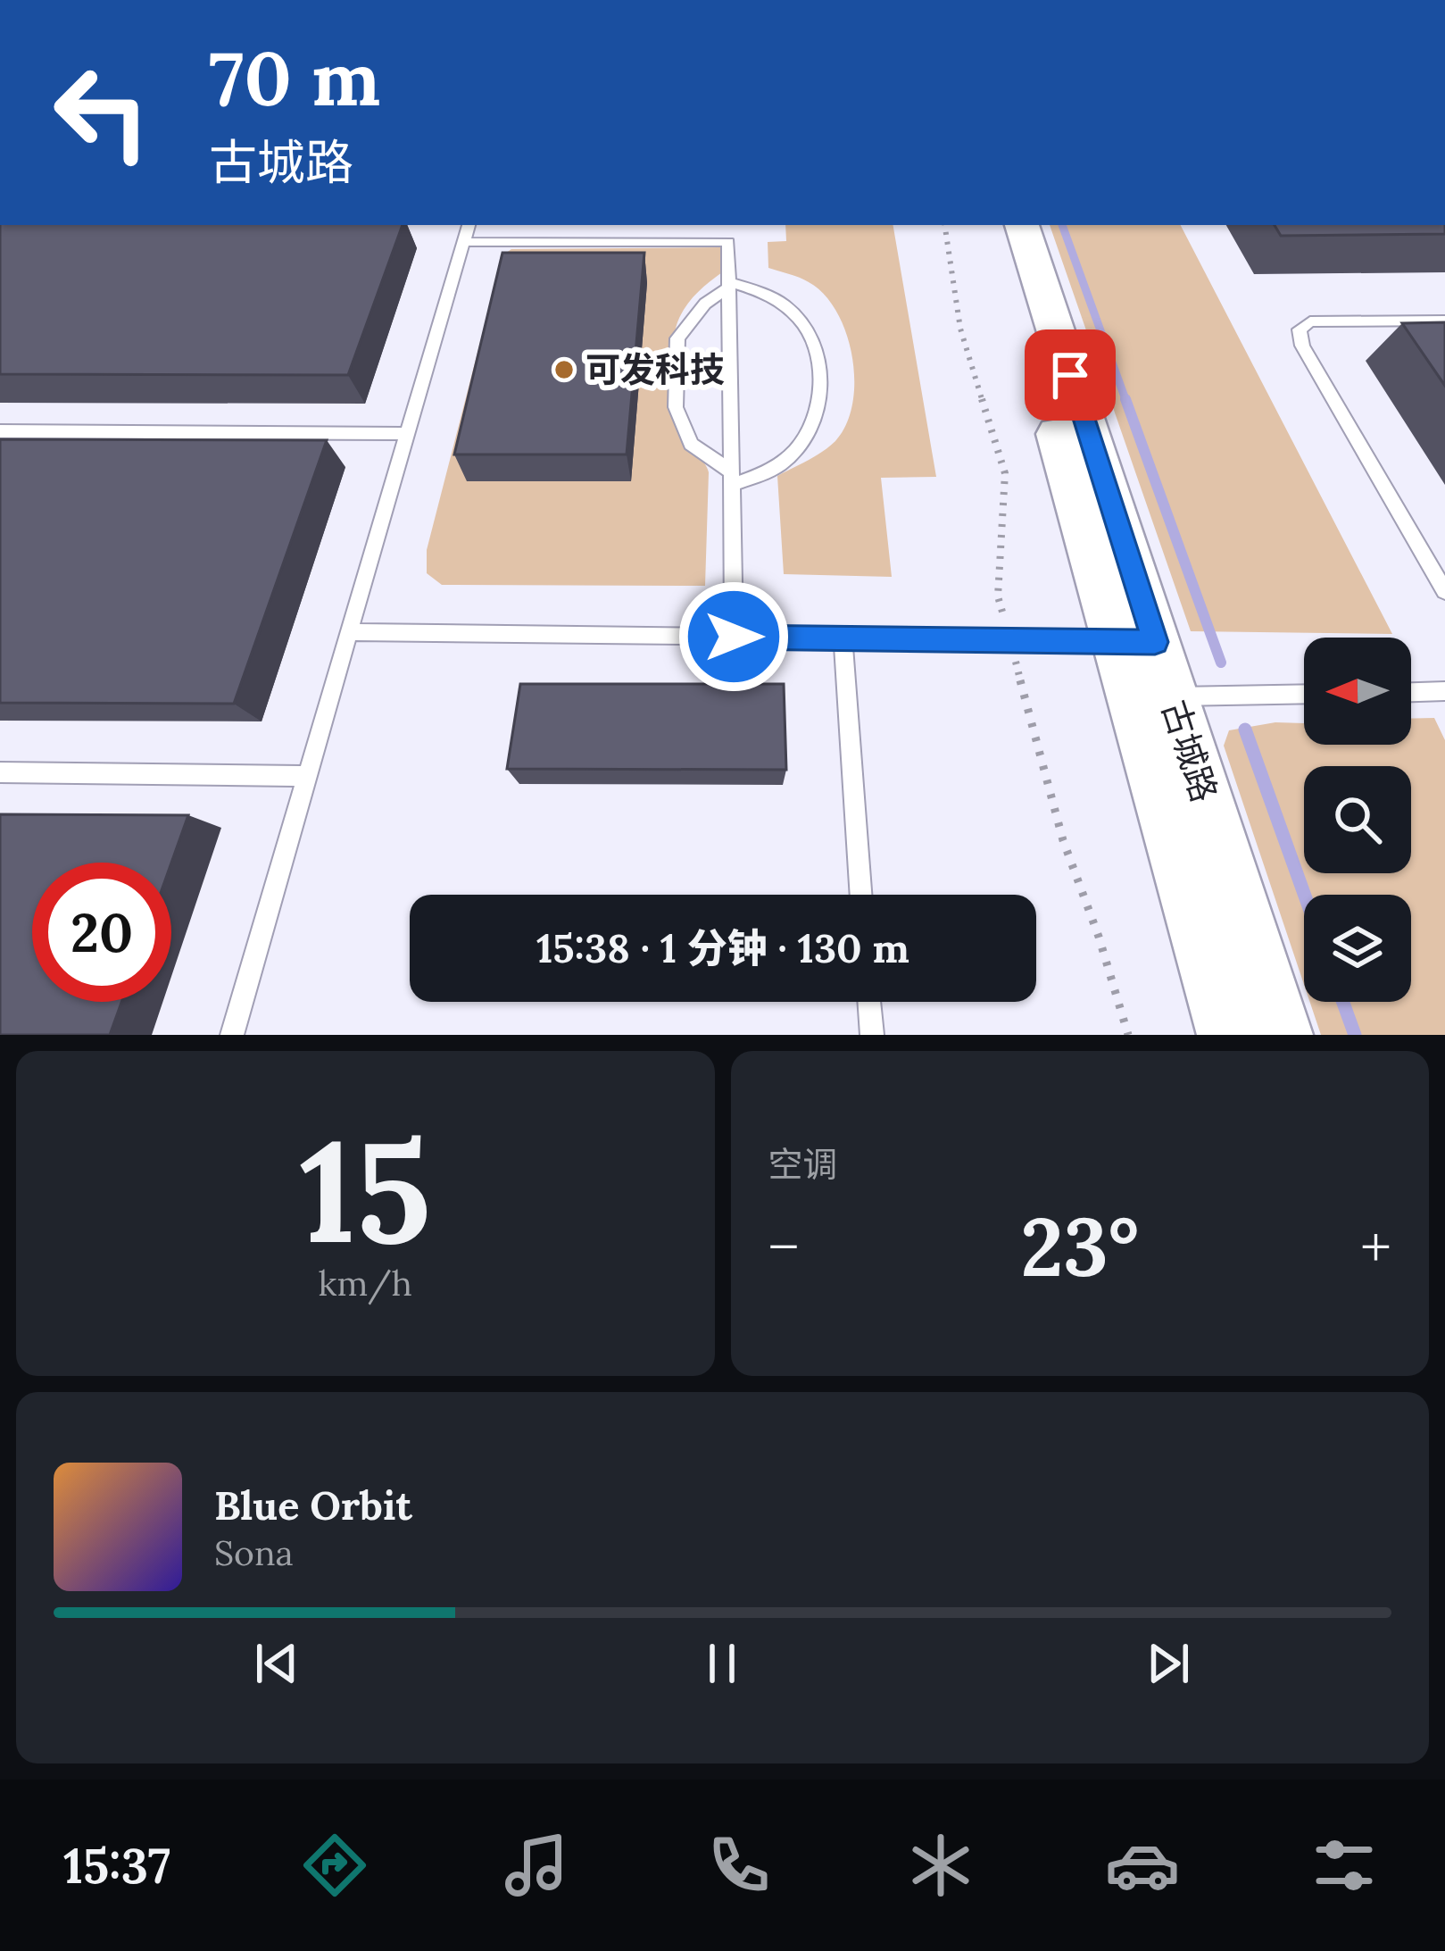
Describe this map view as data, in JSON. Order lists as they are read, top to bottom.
{
  "streets": {
    "main road": ["古城路"]
  },
  "places": ["可发科技"],
  "north": "left",
  "page": {
    "turn": ["70 m", "古城路"],
    "limit": "20",
    "trip": "15:38 · 1 分钟 · 130 m",
    "tile": [
      ["15", "km/h"],
      "空调"
    ],
    "heat": ["−", "23°", "+"],
    "song": ["Blue Orbit", "Sona"],
    "tabs": "15:37"
  }
}
